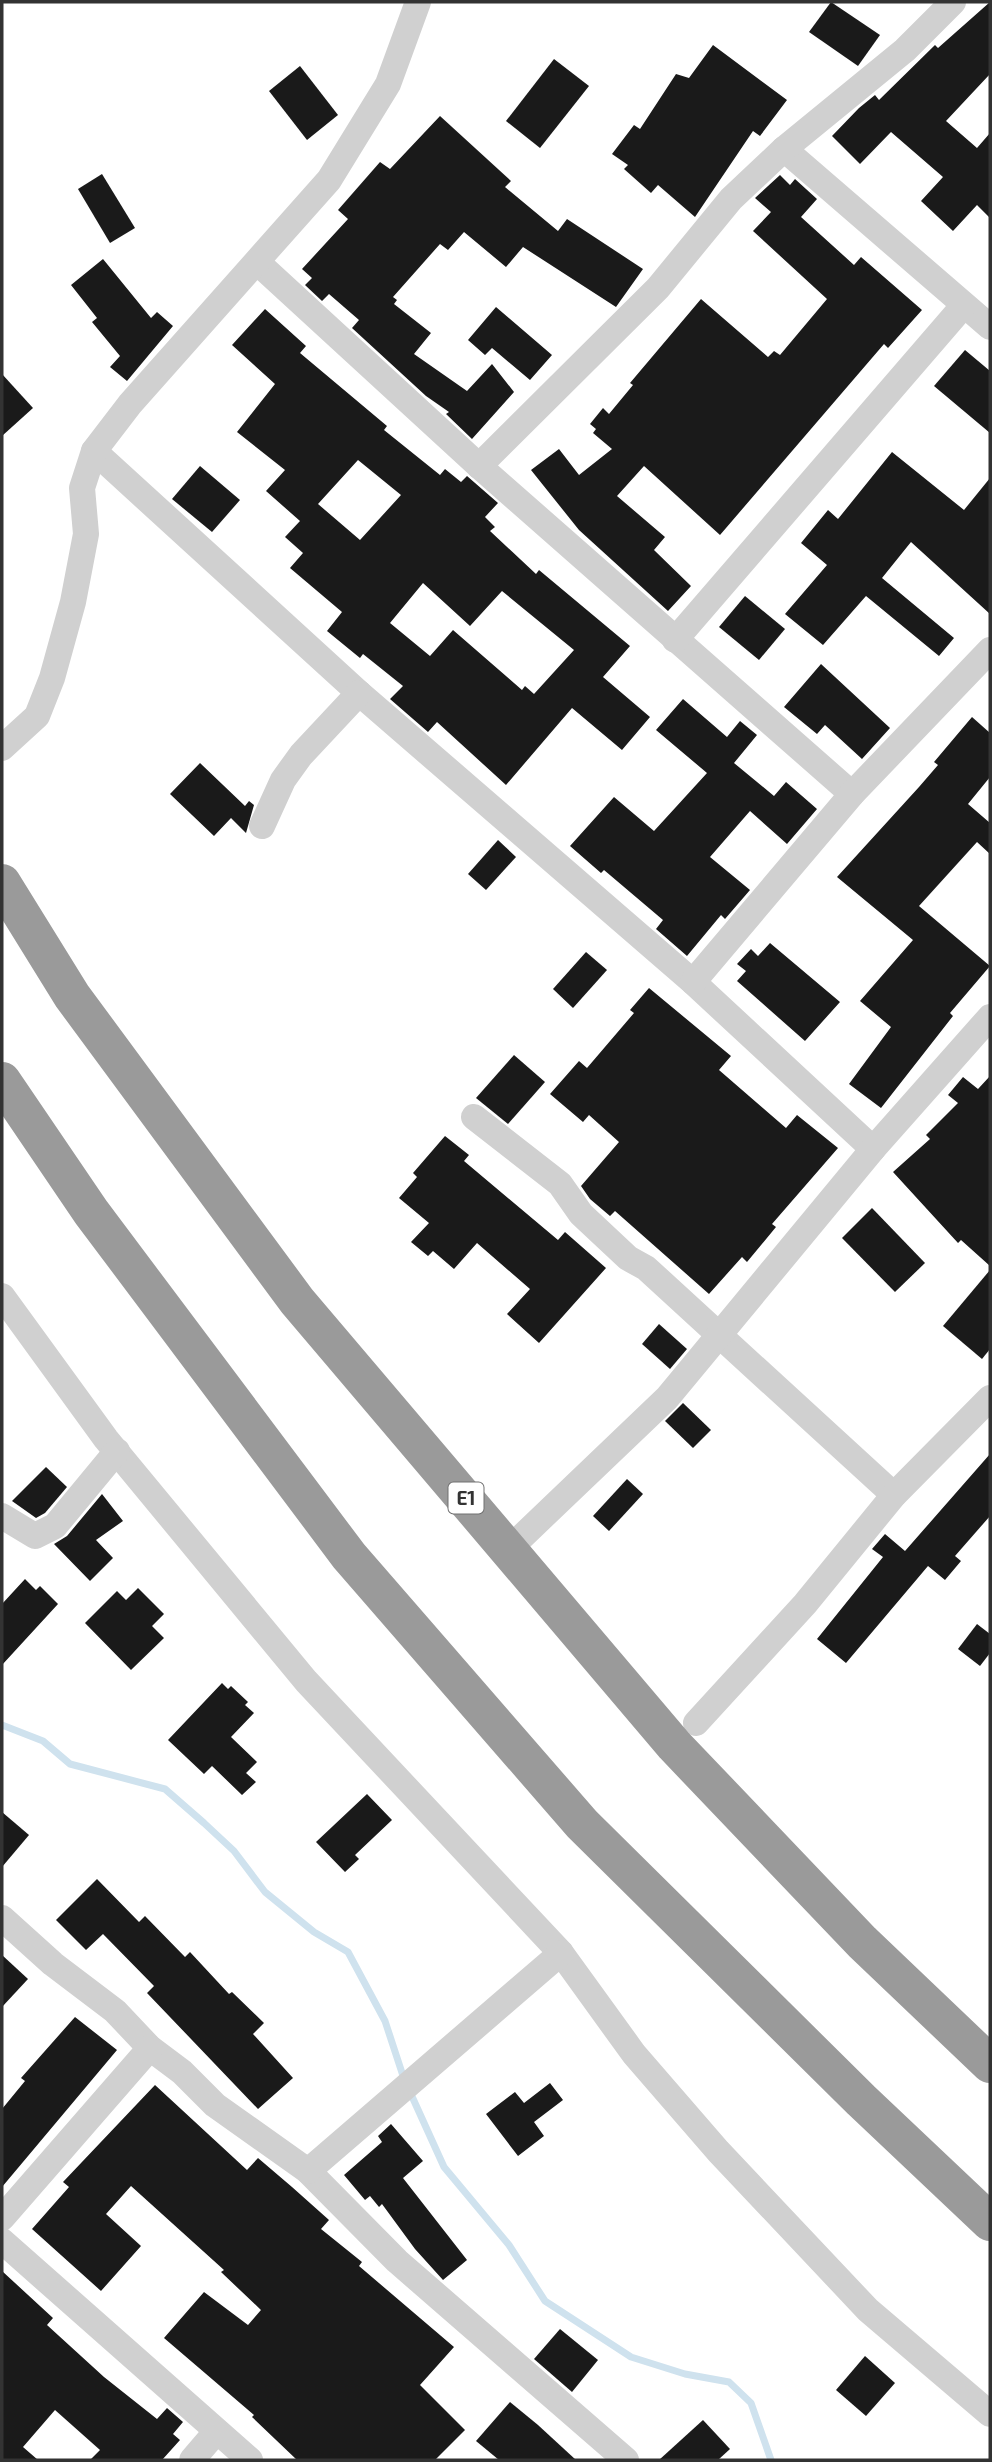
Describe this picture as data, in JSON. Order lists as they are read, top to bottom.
{
  "streets": {
    "highway": ["E1"]
  }
}
